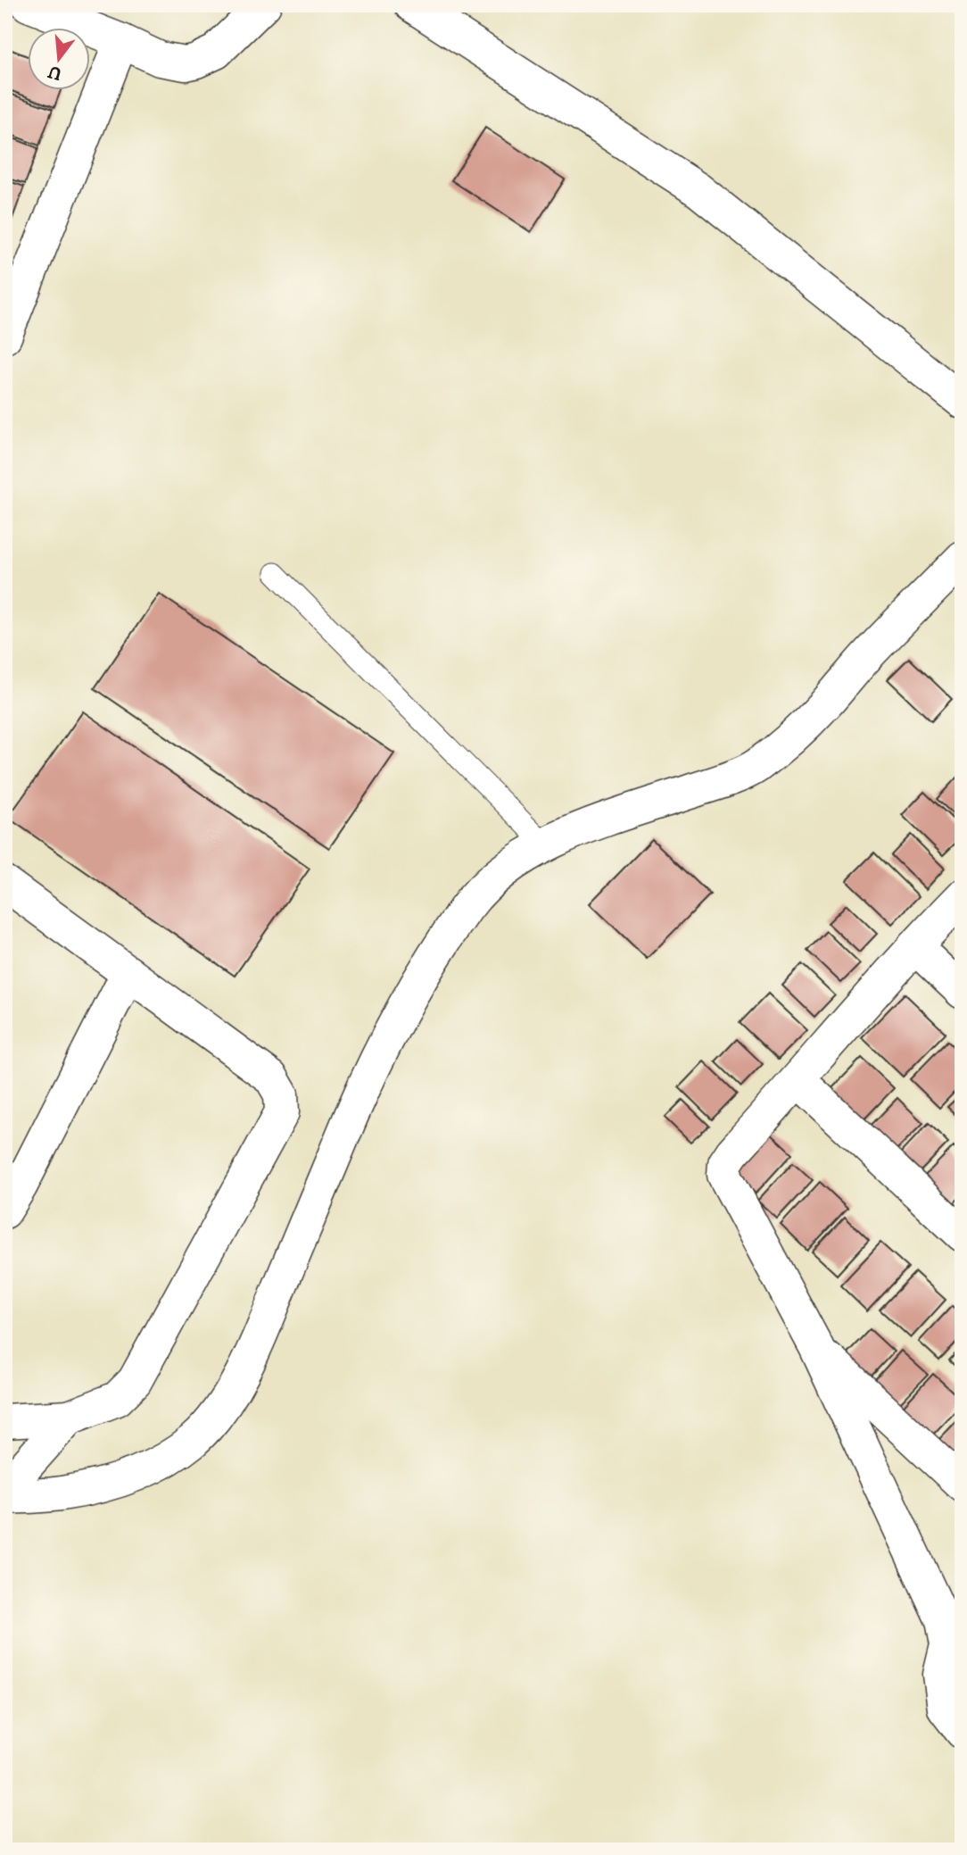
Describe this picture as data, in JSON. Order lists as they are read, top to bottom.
{
  "north": "bottom"
}
